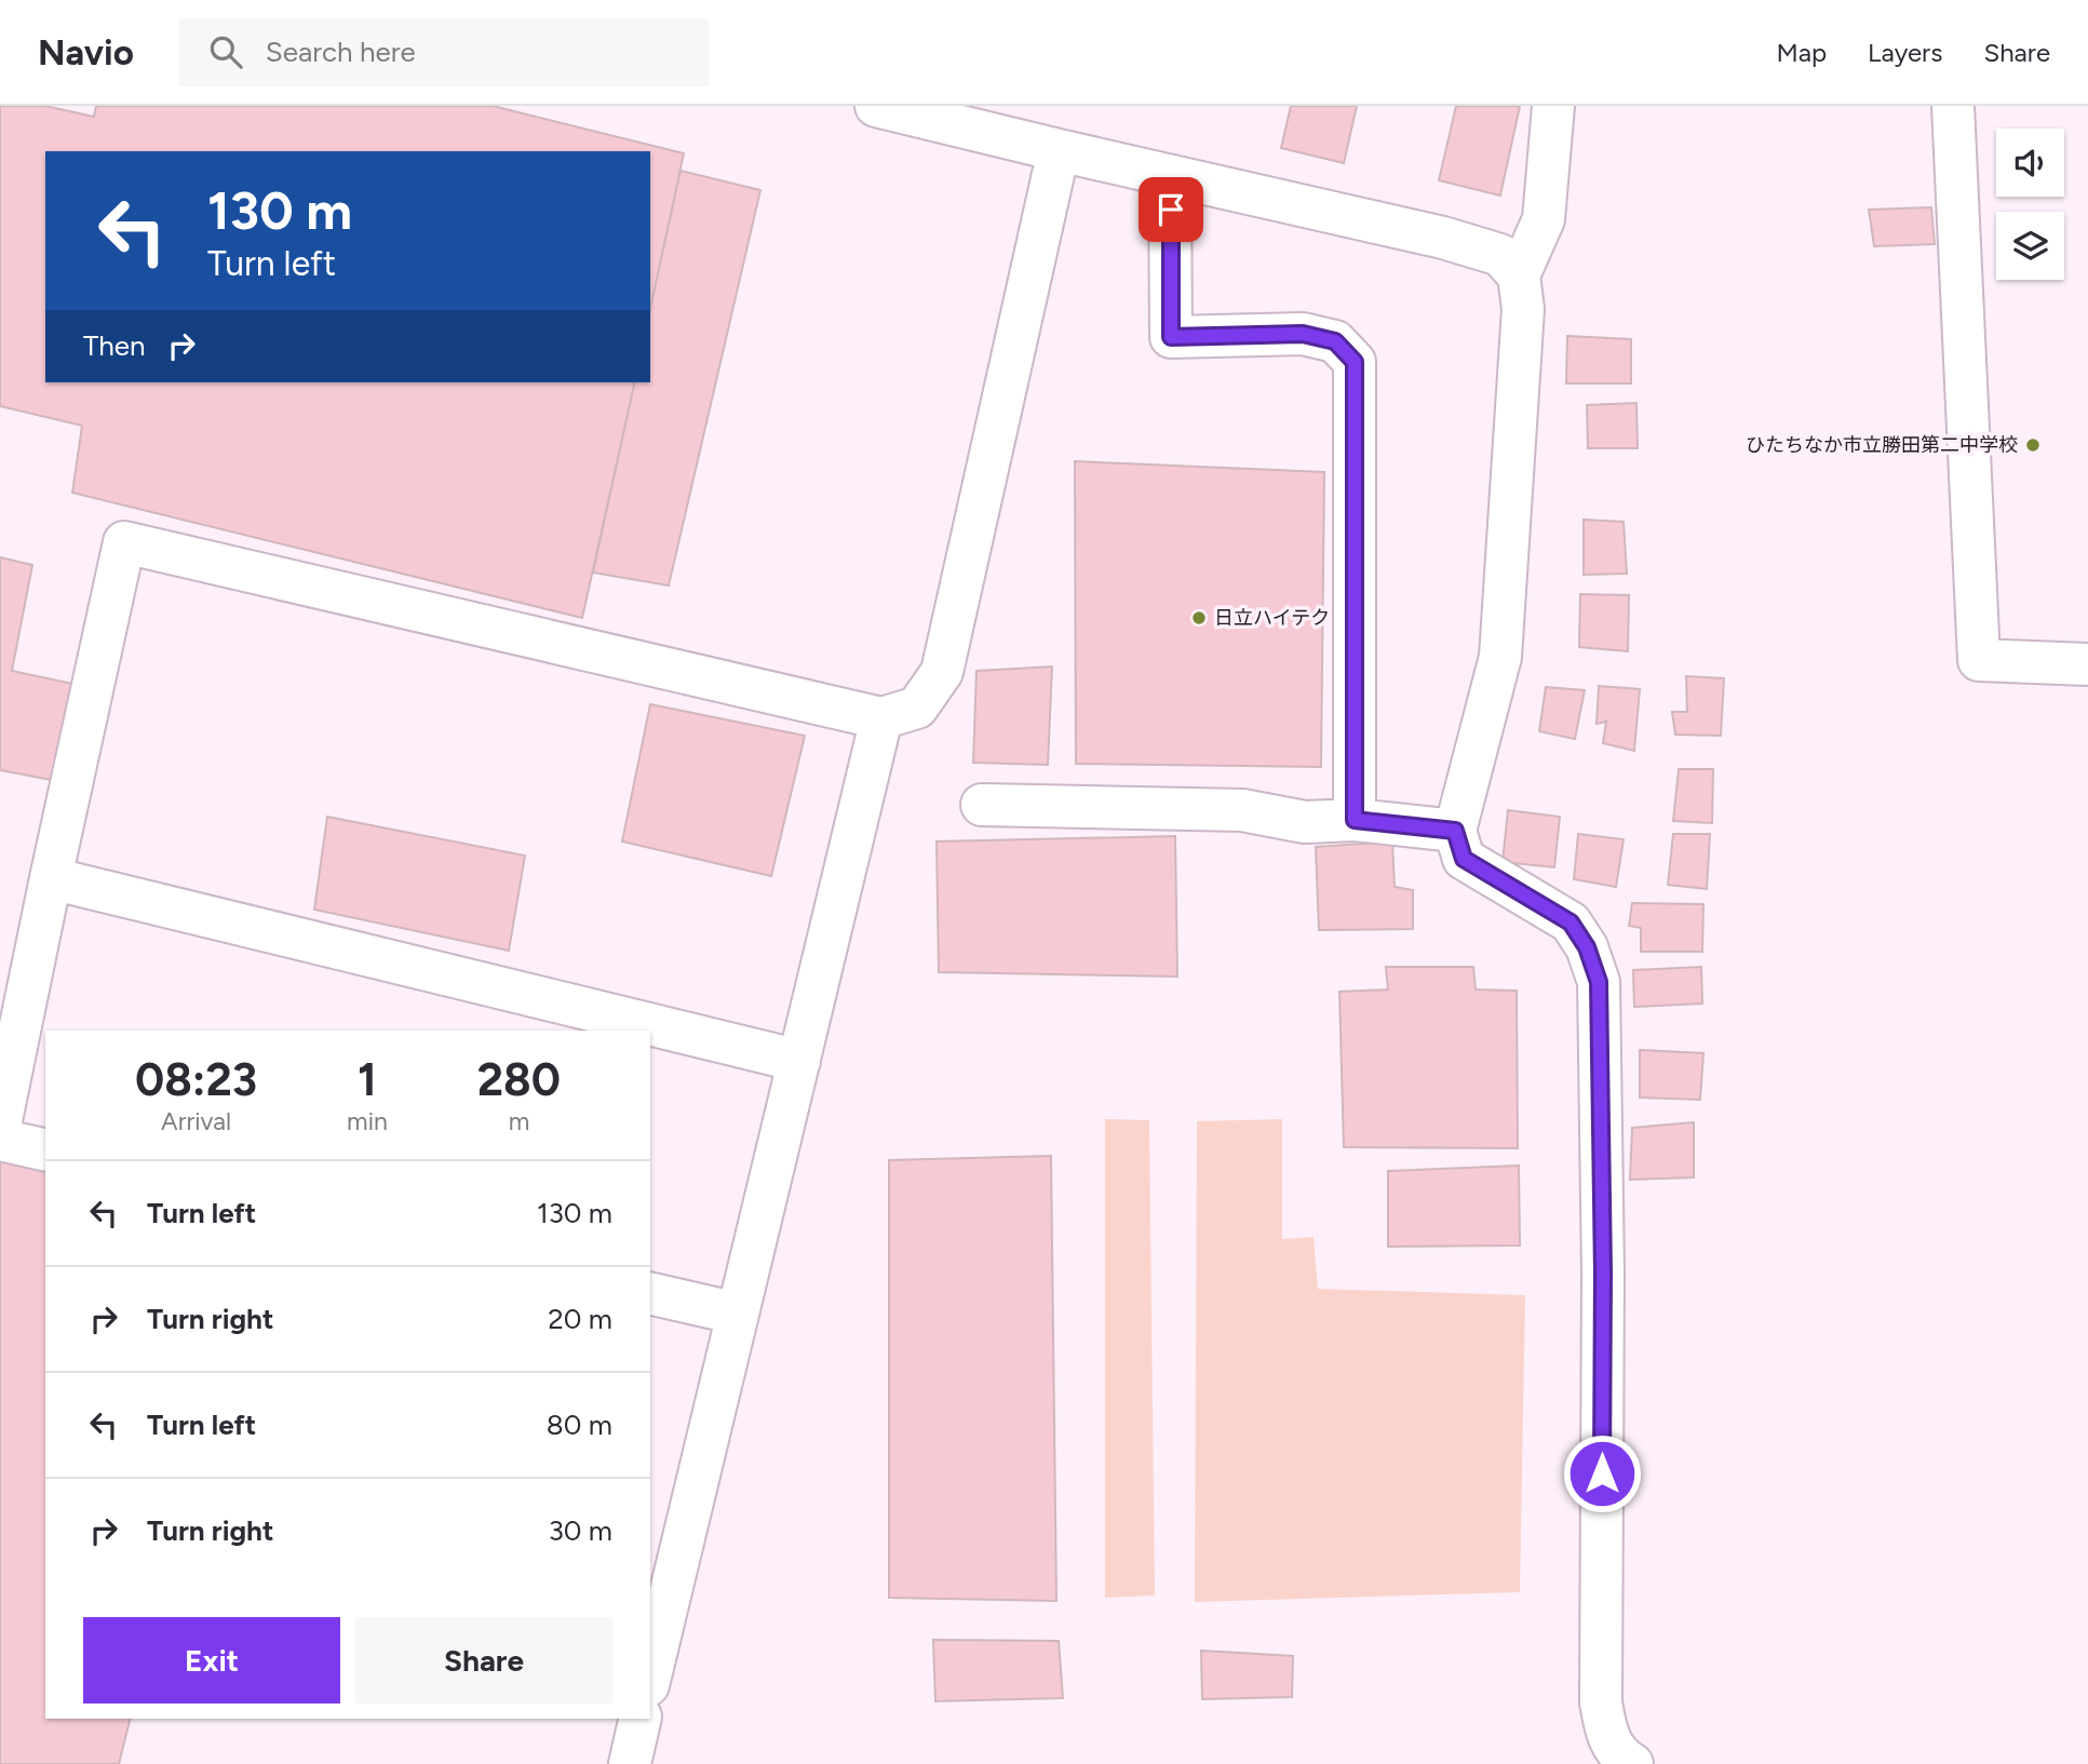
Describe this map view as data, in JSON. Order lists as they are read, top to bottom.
{
  "places": ["ひたちなか市立勝田第二中学校", "日立ハイテク"],
  "page": {
    "header": "Navio",
    "search": "Search here",
    "nav": ["Map", "Layers", "Share"],
    "turn": ["130 m", "Turn left"],
    "then": "Then",
    "eta": [
      "08:23",
      "Arrival",
      "1",
      "min",
      "280",
      "m"
    ],
    "list": [
      {
        "name": "Turn left",
        "value": "130 m"
      },
      {
        "name": "Turn right",
        "value": "20 m"
      },
      {
        "name": "Turn left",
        "value": "80 m"
      },
      {
        "name": "Turn right",
        "value": "30 m"
      }
    ],
    "buttons": ["Exit", "Share"]
  }
}
